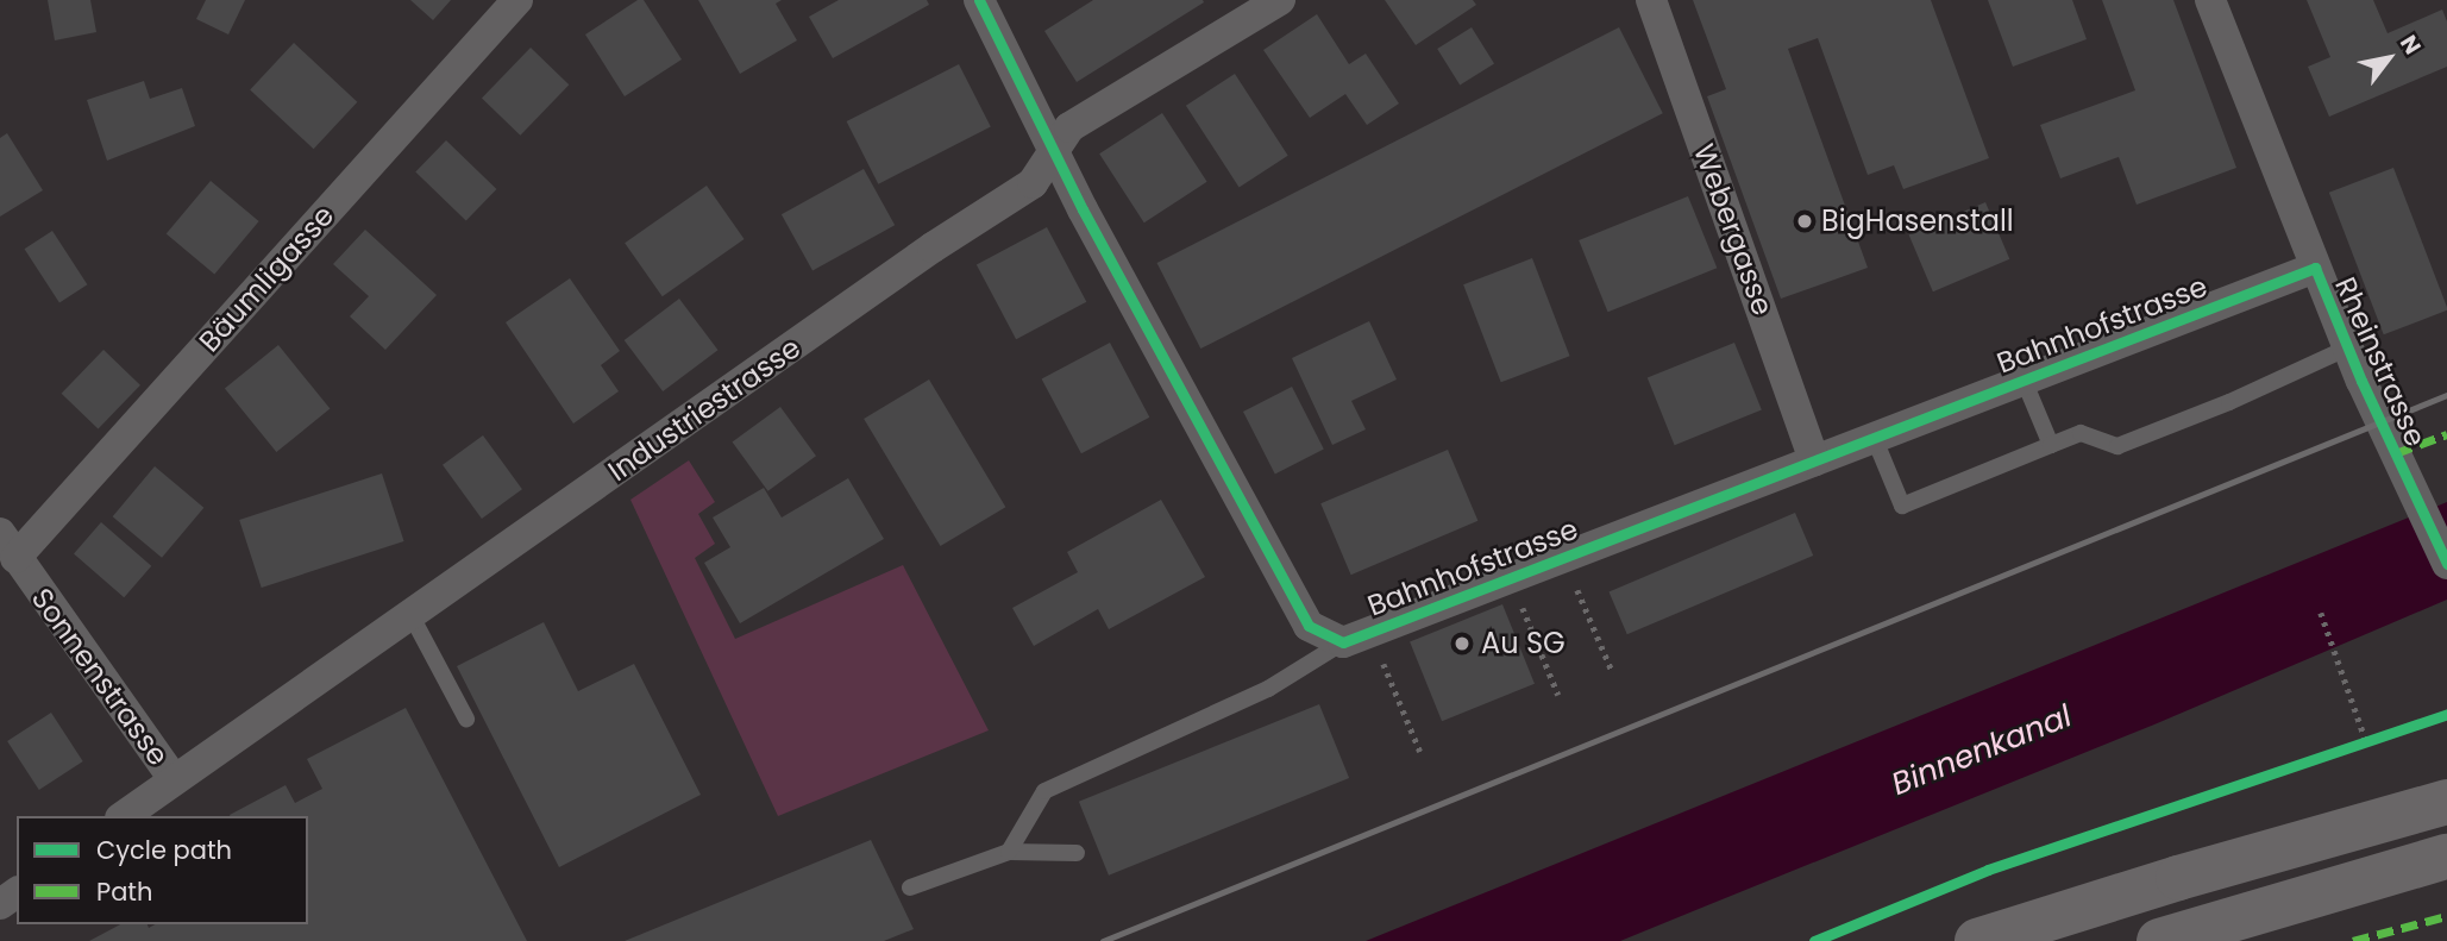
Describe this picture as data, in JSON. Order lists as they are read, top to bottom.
{
  "streets": {
    "street": [
      "Webergasse",
      "Bäumligasse",
      "Bahnhofstrasse",
      "Rheinstrasse",
      "Industriestrasse",
      "Sonnenstrasse"
    ]
  },
  "crossings": [
    ["Webergasse", "Bahnhofstrasse"],
    ["Bäumligasse", "Sonnenstrasse"],
    ["Bahnhofstrasse", "Rheinstrasse"],
    ["Bahnhofstrasse", "Industriestrasse"],
    ["Industriestrasse", "Sonnenstrasse"]
  ],
  "water": ["Binnenkanal"],
  "places": ["BigHasenstall", "Au SG"],
  "legend": ["Cycle path", "Path"],
  "north": "top right"
}
